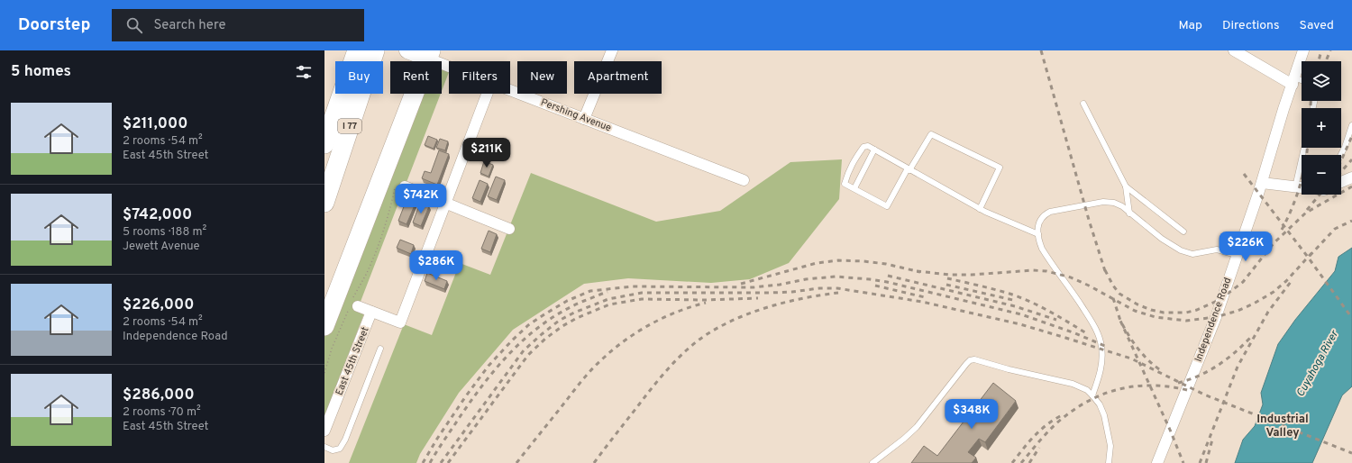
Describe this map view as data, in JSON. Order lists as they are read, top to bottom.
{
  "streets": {
    "highway": ["I 77"],
    "main road": ["Pershing Avenue"],
    "street": ["Independence Road", "East 45th Street"]
  },
  "districts": ["Industrial Valley"],
  "water": ["Cuyahoga River"],
  "page": {
    "header": "Doorstep",
    "search": "Search here",
    "nav": ["Map", "Directions", "Saved"],
    "heading": "5 homes",
    "map_buttons": ["+", "−"],
    "chip": [
      "Buy",
      "Rent",
      "Filters",
      "New",
      "Apartment"
    ],
    "list": [
      {
        "name": "$211,000",
        "note": "2 rooms · 54 m² · East 45th Street"
      },
      {
        "name": "$742,000",
        "note": "5 rooms · 188 m² · Jewett Avenue"
      },
      {
        "name": "$226,000",
        "note": "2 rooms · 54 m² · Independence Road"
      },
      {
        "name": "$286,000",
        "note": "2 rooms · 70 m² · East 45th Street"
      }
    ],
    "price": [
      "$211K",
      "$742K",
      "$226K",
      "$286K",
      "$348K"
    ]
  }
}
